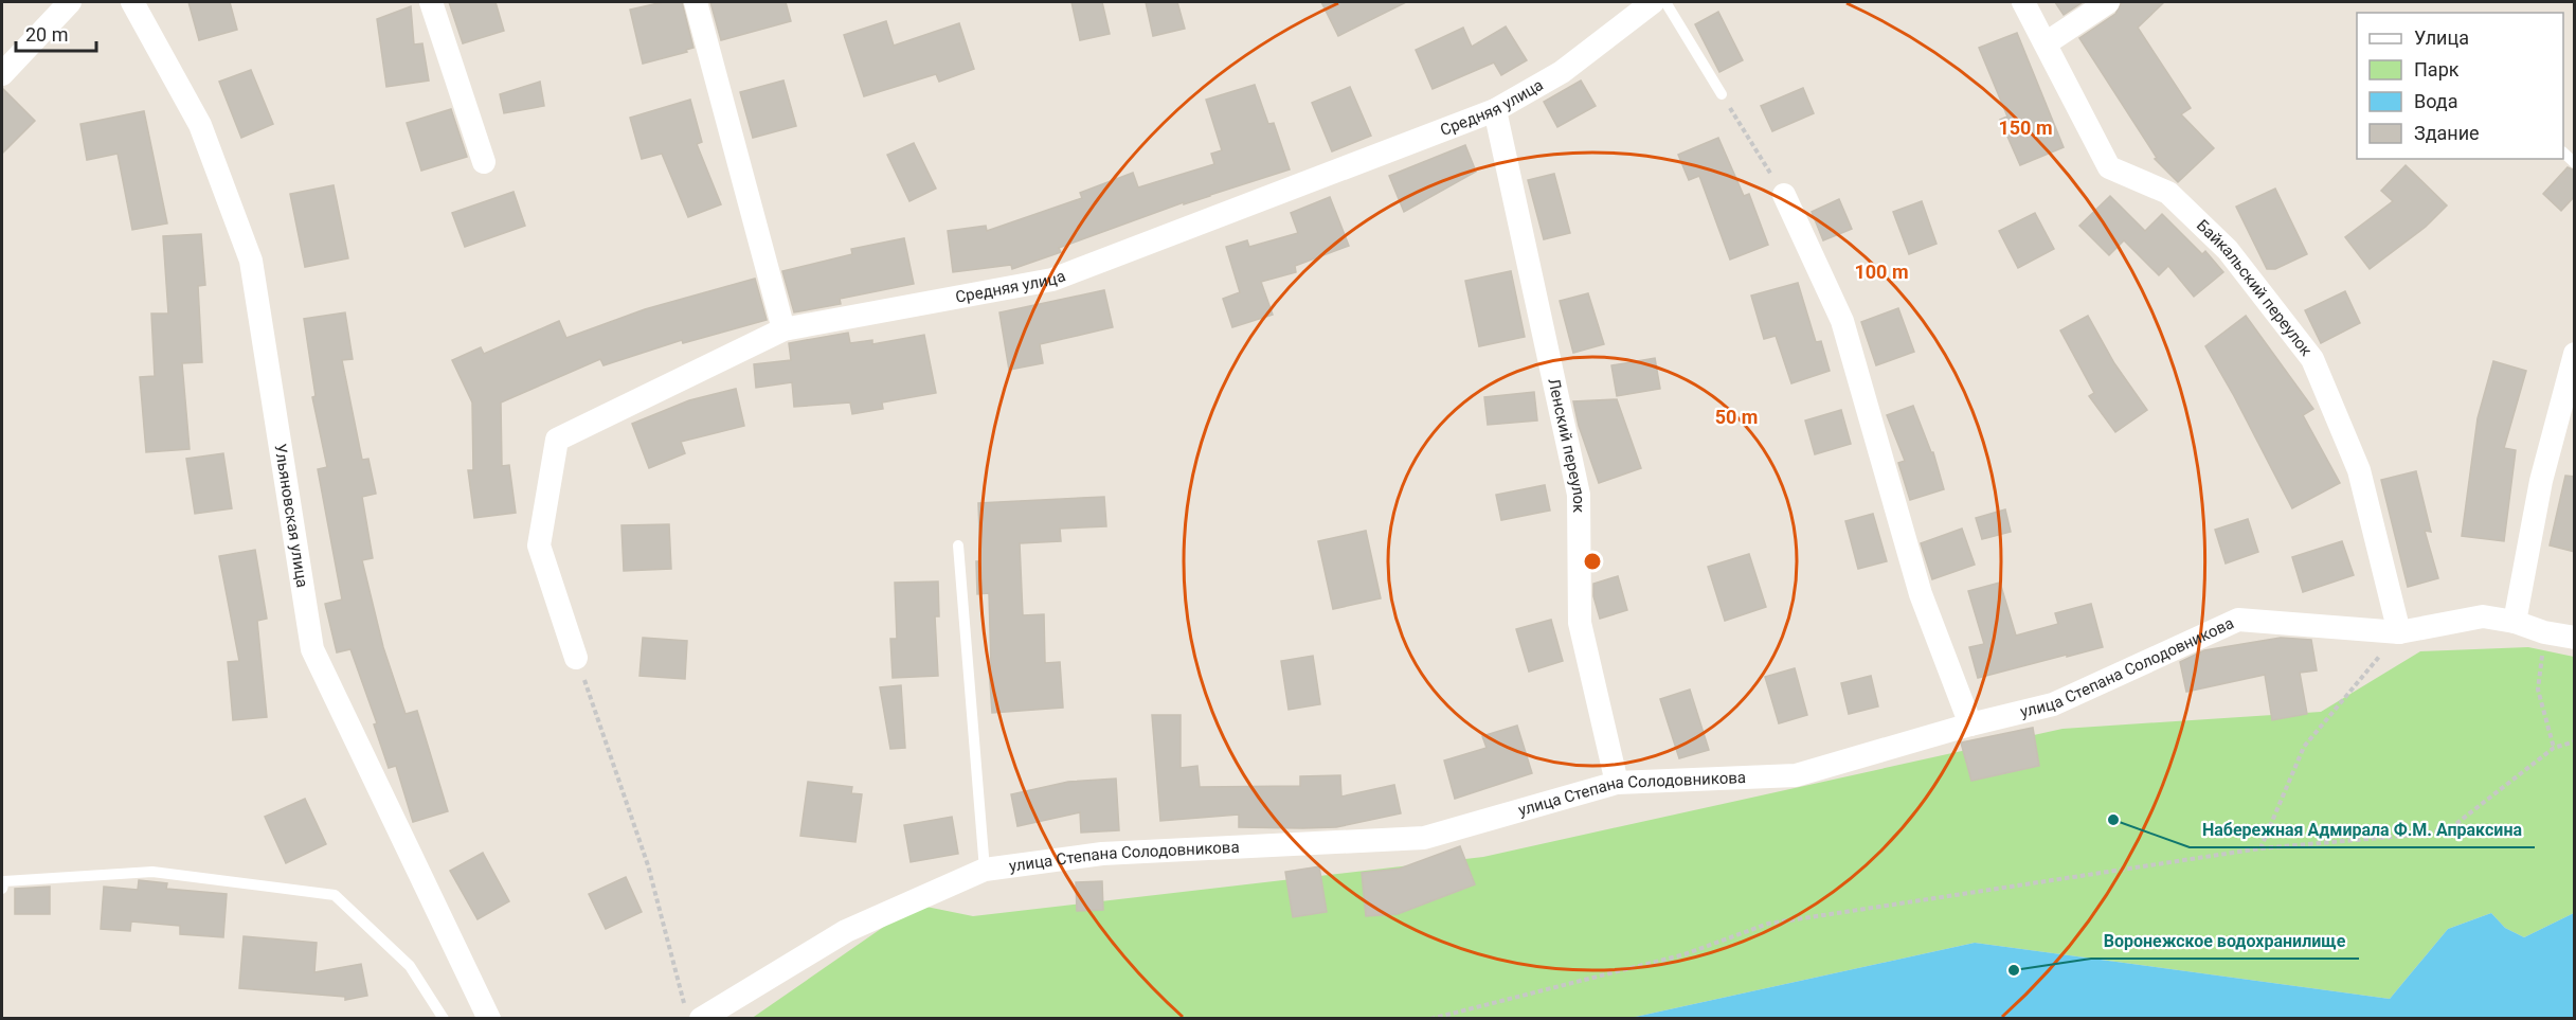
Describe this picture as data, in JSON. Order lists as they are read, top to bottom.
{
  "streets": {
    "street": [
      "Средняя улица",
      "Байкальский переулок",
      "Ленский переулок",
      "Ульяновская улица",
      "улица Степана Солодовникова"
    ]
  },
  "crossings": [
    ["Средняя улица", "Ленский переулок"],
    ["Байкальский переулок", "улица Степана Солодовникова"],
    ["Ленский переулок", "улица Степана Солодовникова"]
  ],
  "places": ["Набережная Адмирала Ф.М. Апраксина", "Воронежское водохранилище"],
  "legend": [
    "Улица",
    "Парк",
    "Вода",
    "Здание"
  ],
  "scale_bar": "20 m",
  "rings": ["150 m", "100 m", "50 m"]
}
